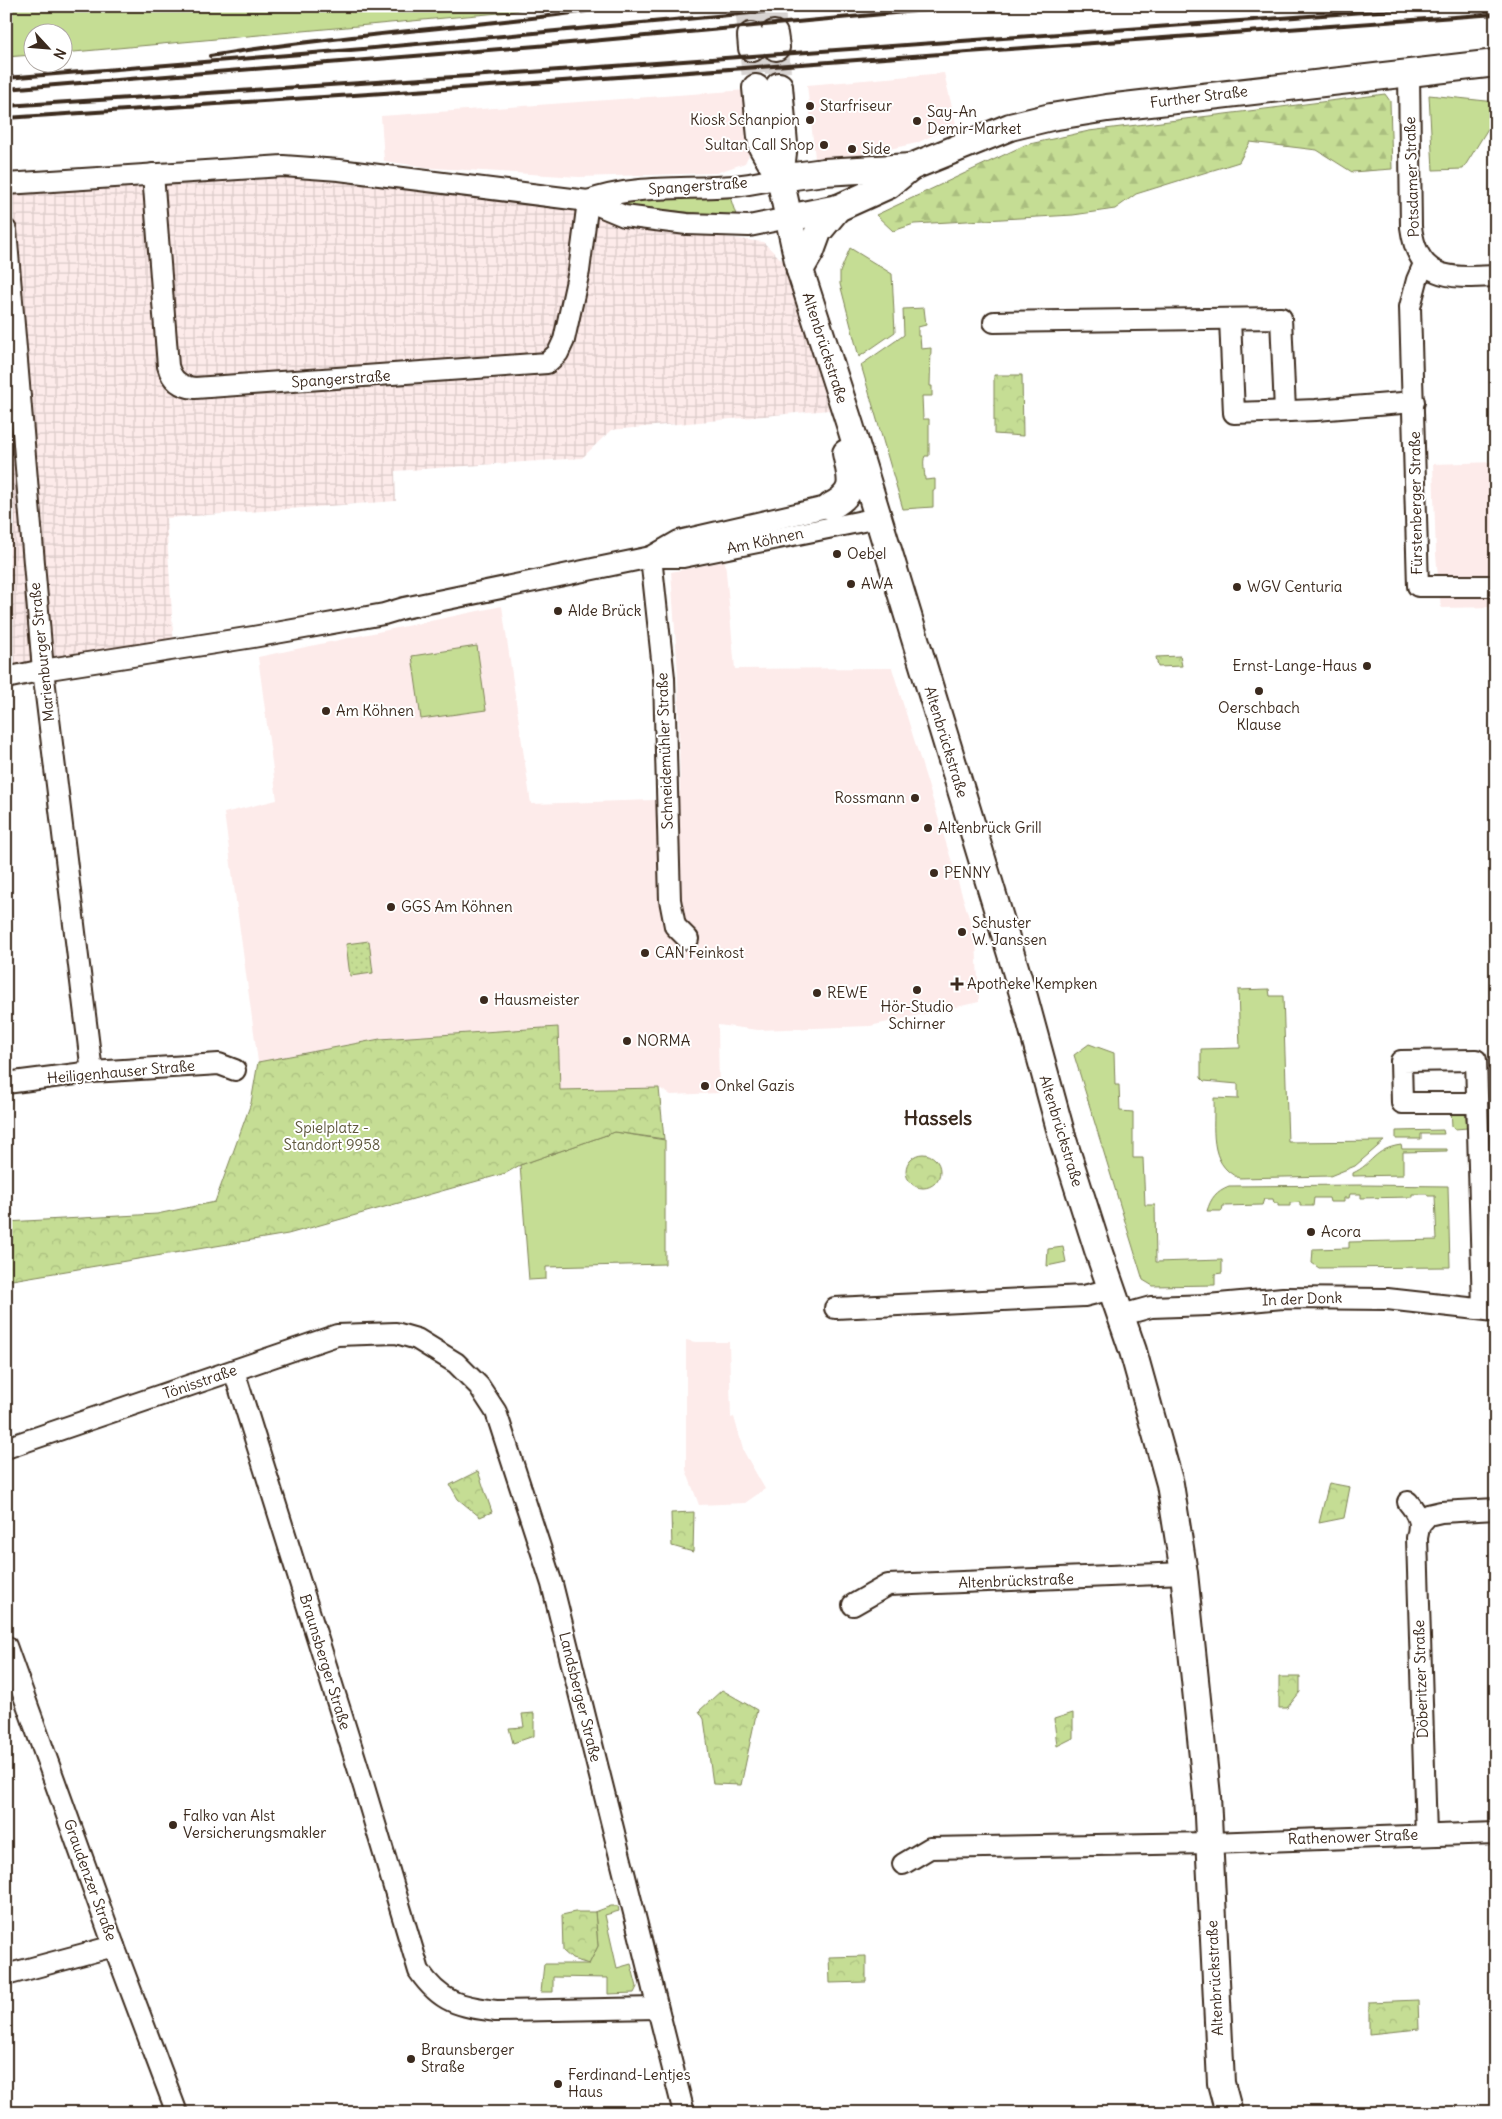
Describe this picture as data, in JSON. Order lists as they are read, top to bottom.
{
  "streets": {
    "street": [
      "Further Straße",
      "Potsdamer Straße",
      "Spangerstraße",
      "Altenbrückstraße",
      "Fürstenberger Straße",
      "Am Köhnen",
      "Marienburger Straße",
      "Schneidemühler Straße",
      "Heiligenhauser Straße",
      "In der Donk",
      "Tönisstraße",
      "Braunsberger Straße",
      "Döberitzer Straße",
      "Landsberger Straße",
      "Rathenower Straße",
      "Graudenzer Straße"
    ]
  },
  "crossings": [
    ["Further Straße", "Potsdamer Straße"],
    ["Further Straße", "Spangerstraße"],
    ["Further Straße", "Altenbrückstraße"],
    ["Potsdamer Straße", "Fürstenberger Straße"],
    ["Spangerstraße", "Altenbrückstraße"],
    ["Altenbrückstraße", "Am Köhnen"],
    ["Altenbrückstraße", "In der Donk"],
    ["Altenbrückstraße", "Rathenower Straße"],
    ["Am Köhnen", "Marienburger Straße"],
    ["Am Köhnen", "Schneidemühler Straße"],
    ["Marienburger Straße", "Heiligenhauser Straße"],
    ["Tönisstraße", "Braunsberger Straße"],
    ["Tönisstraße", "Landsberger Straße"],
    ["Braunsberger Straße", "Landsberger Straße"],
    ["Döberitzer Straße", "Rathenower Straße"]
  ],
  "districts": ["Hassels"],
  "parks": ["Spielplatz - Standort 9958"],
  "places": {
    "other": [
      "Starfriseur",
      "Kiosk Schanpion",
      "Say-An Demir-Market",
      "Sultan Call Shop",
      "Side",
      "Oebel",
      "AWA",
      "WGV Centuria",
      "Alde Brück",
      "Ernst-Lange-Haus",
      "Oerschbach Klause",
      "Am Köhnen",
      "Rossmann",
      "Altenbrück Grill",
      "PENNY",
      "GGS Am Köhnen",
      "Schuster W. Janssen",
      "CAN Feinkost",
      "Hör-Studio Schirner",
      "REWE",
      "Hausmeister",
      "NORMA",
      "Onkel Gazis",
      "Acora",
      "Falko van Alst Versicherungsmakler",
      "Braunsberger Straße",
      "Ferdinand-Lentjes Haus"
    ],
    "health": ["Apotheke Kempken"]
  },
  "north": "bottom right"
}
